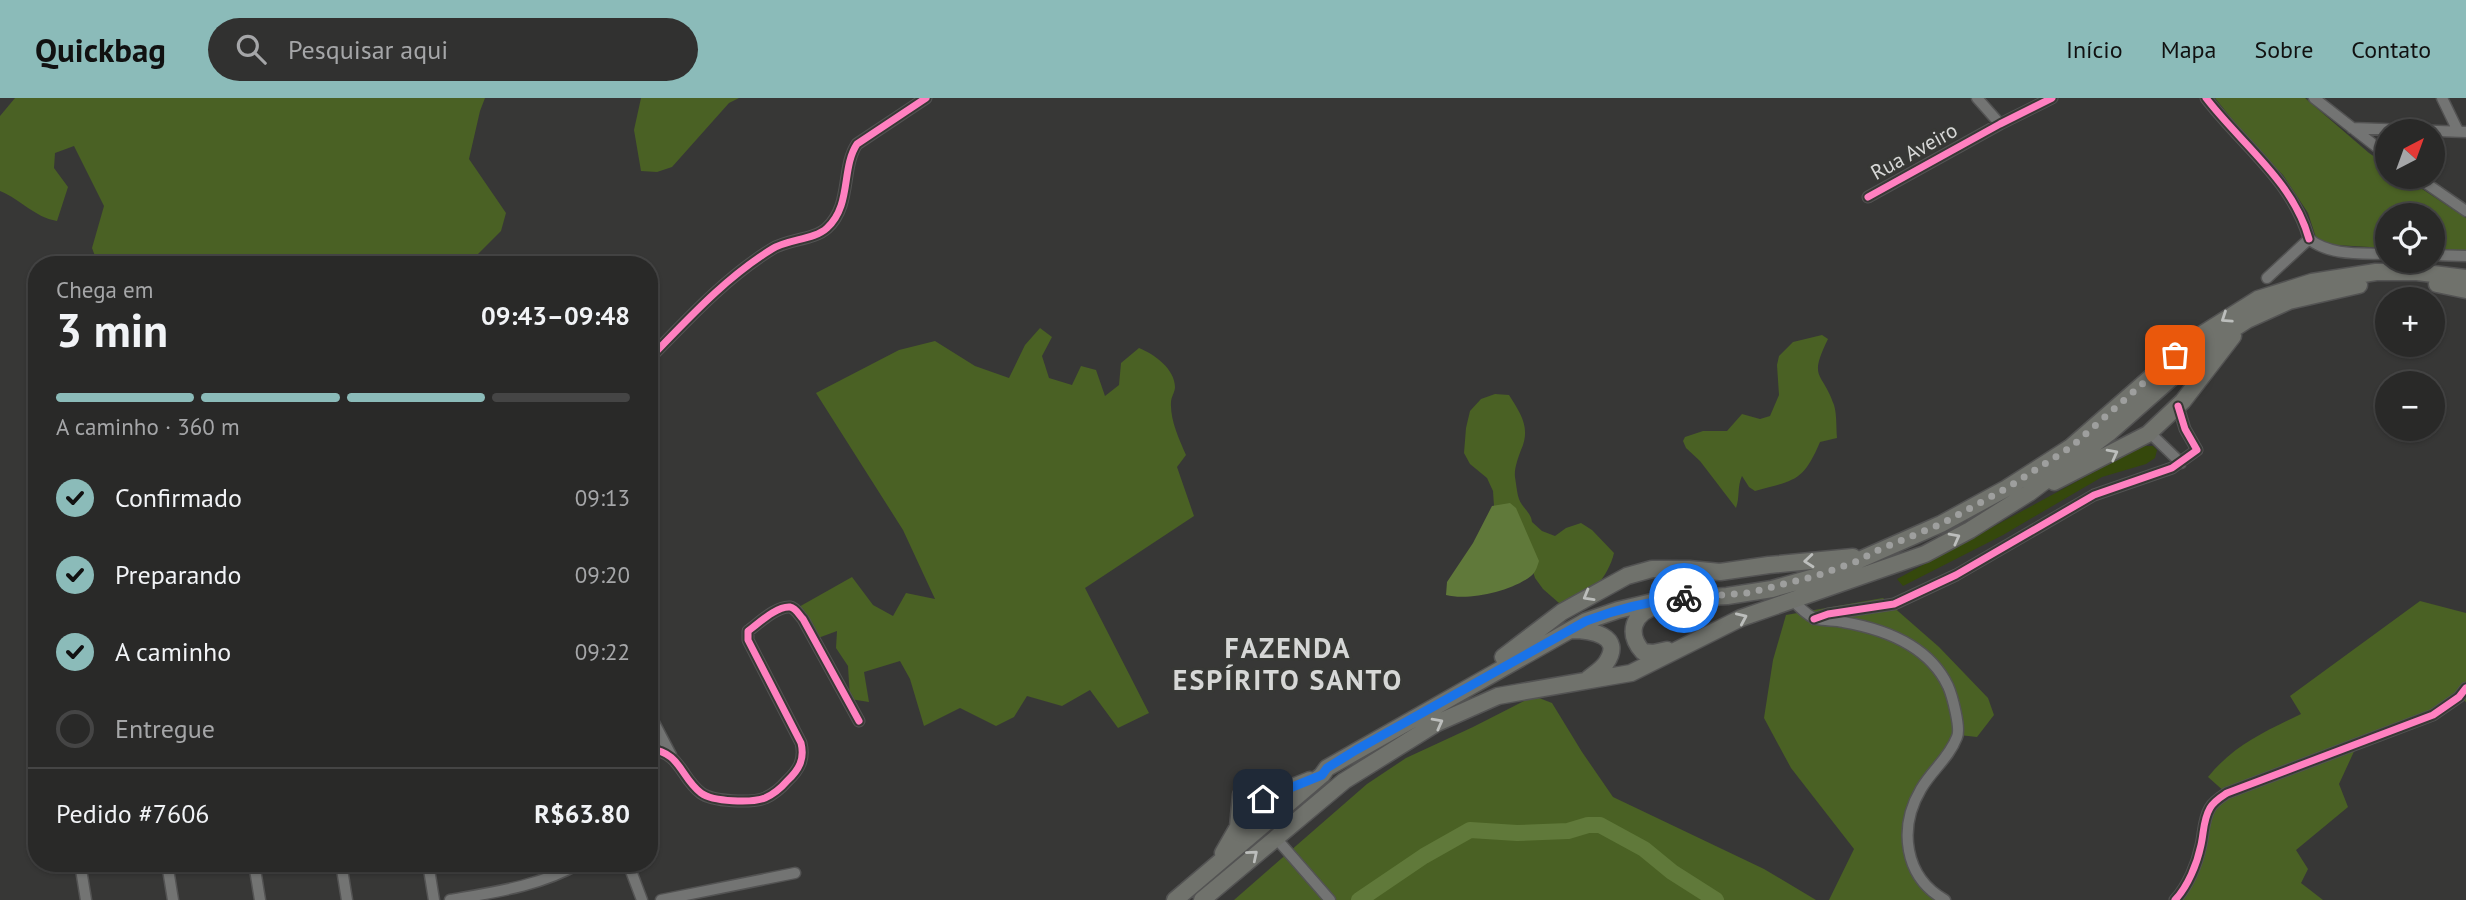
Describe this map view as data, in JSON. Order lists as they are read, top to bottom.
{
  "streets": {
    "street": ["Rua Aveiro"]
  },
  "districts": ["FAZENDA ESPÍRITO SANTO"],
  "north": "top right",
  "page": {
    "header": "Quickbag",
    "search": "Pesquisar aqui",
    "nav": [
      "Início",
      "Mapa",
      "Sobre",
      "Contato"
    ],
    "map_buttons": ["+", "−"],
    "heading": ["3 min", "Chega em", "09:43–09:48"],
    "panel": ["Pedido #7606", "R$63.80"],
    "bar": "A caminho · 360 m",
    "list": [
      ["Confirmado", "09:13"],
      ["Preparando", "09:20"],
      ["A caminho", "09:22"],
      "Entregue"
    ]
  }
}
